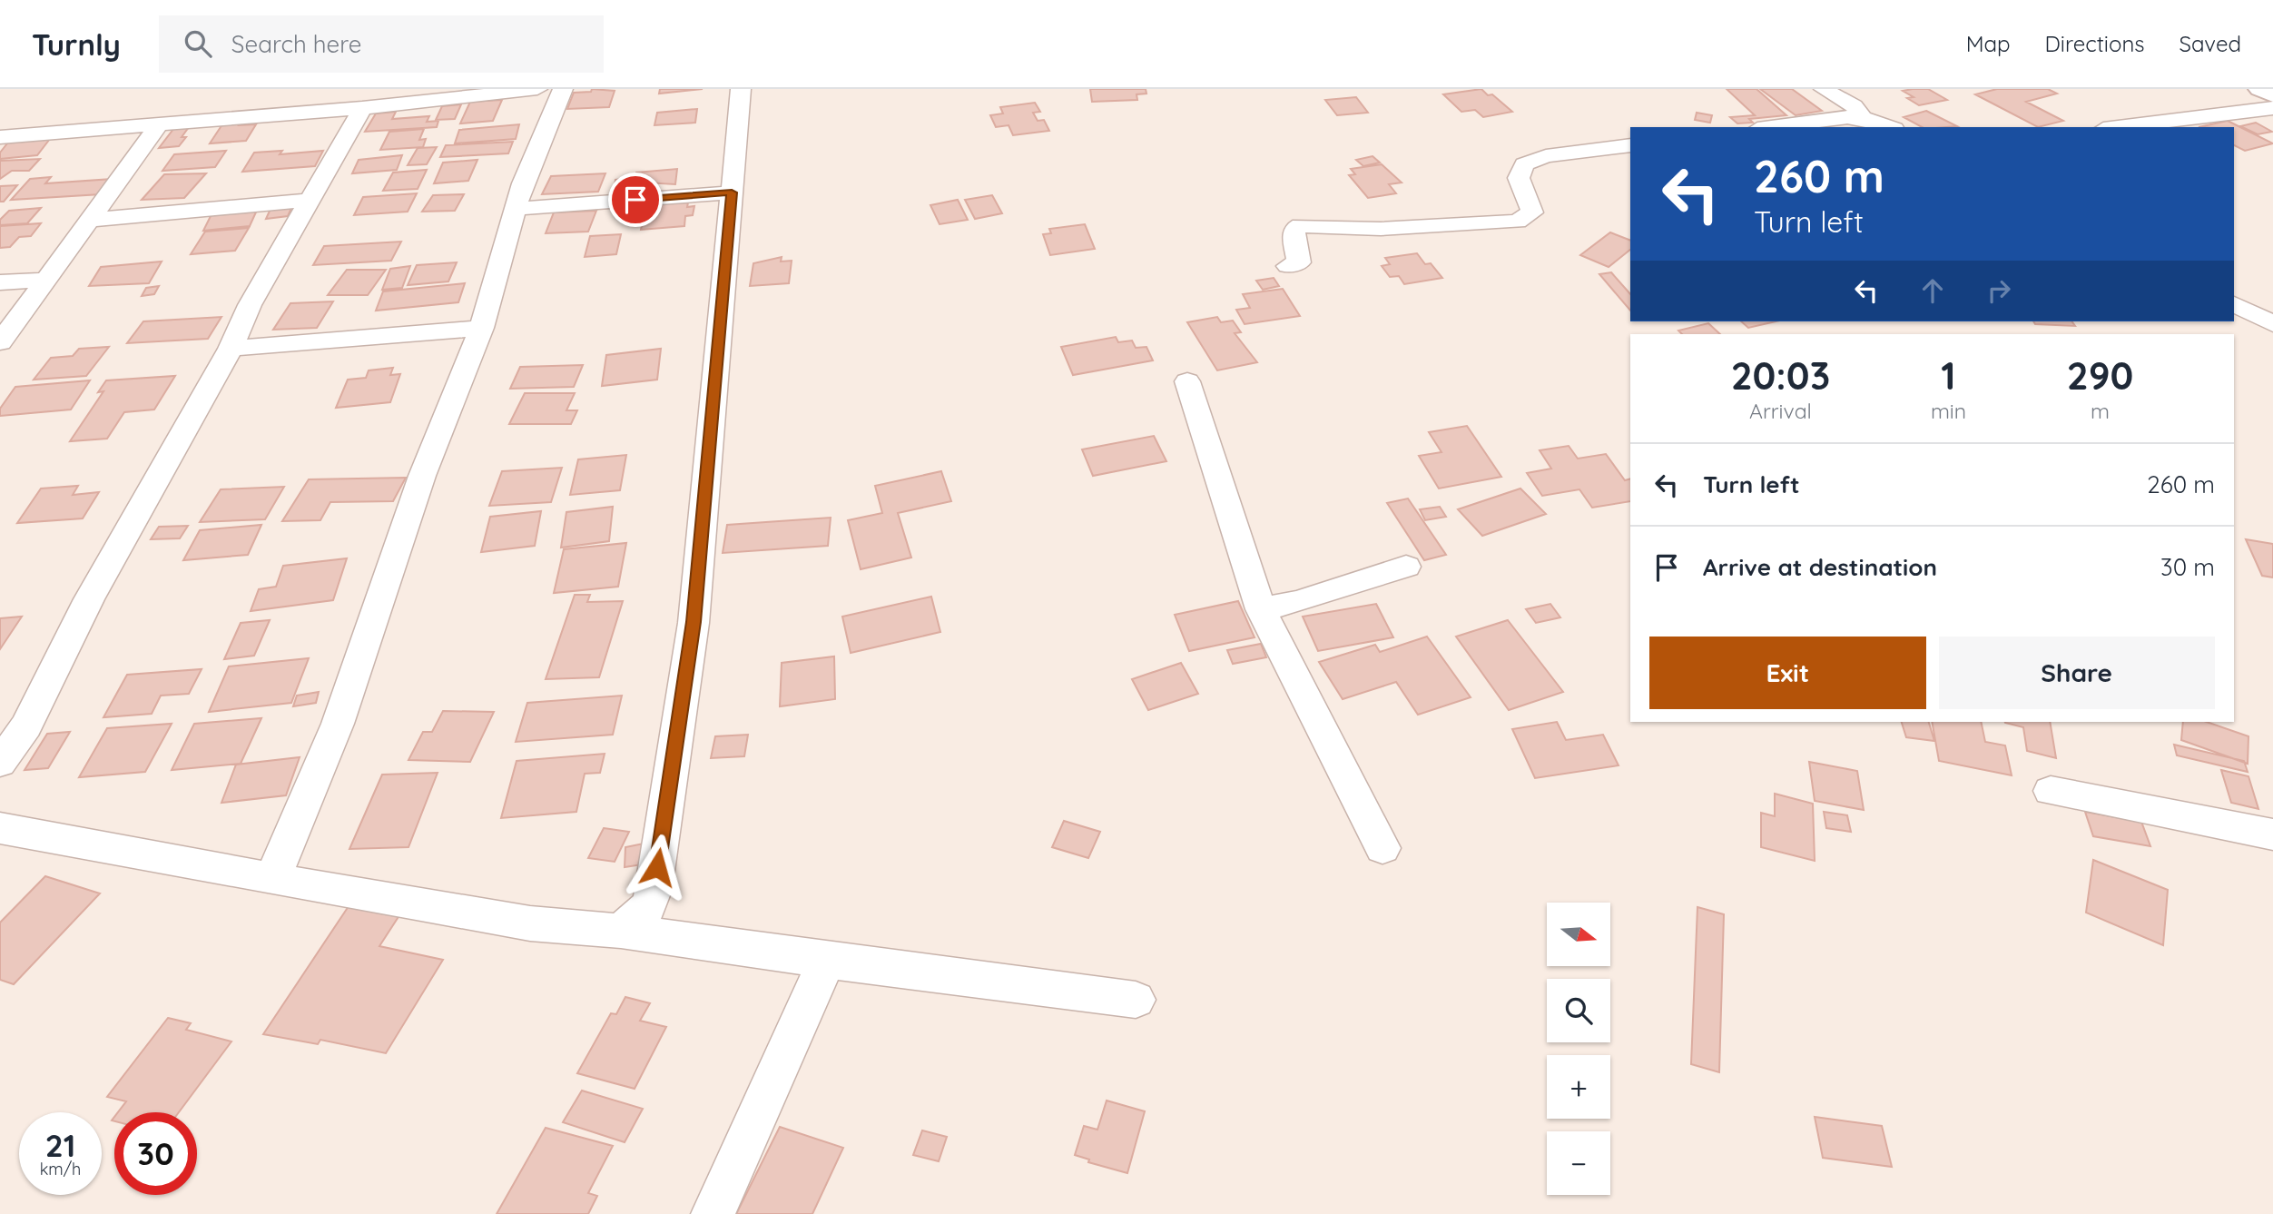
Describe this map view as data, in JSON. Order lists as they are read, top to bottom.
{
  "north": "right",
  "page": {
    "header": "Turnly",
    "search": "Search here",
    "nav": ["Map", "Directions", "Saved"],
    "turn": ["260 m", "Turn left"],
    "eta": [
      "20:03",
      "Arrival",
      "1",
      "min",
      "290",
      "m"
    ],
    "list": [
      {
        "name": "Turn left",
        "value": "260 m"
      },
      {
        "name": "Arrive at destination",
        "value": "30 m"
      }
    ],
    "buttons": ["Exit", "Share"],
    "map_buttons": ["+", "−"],
    "speed": "21 km/h",
    "limit": "30"
  }
}
